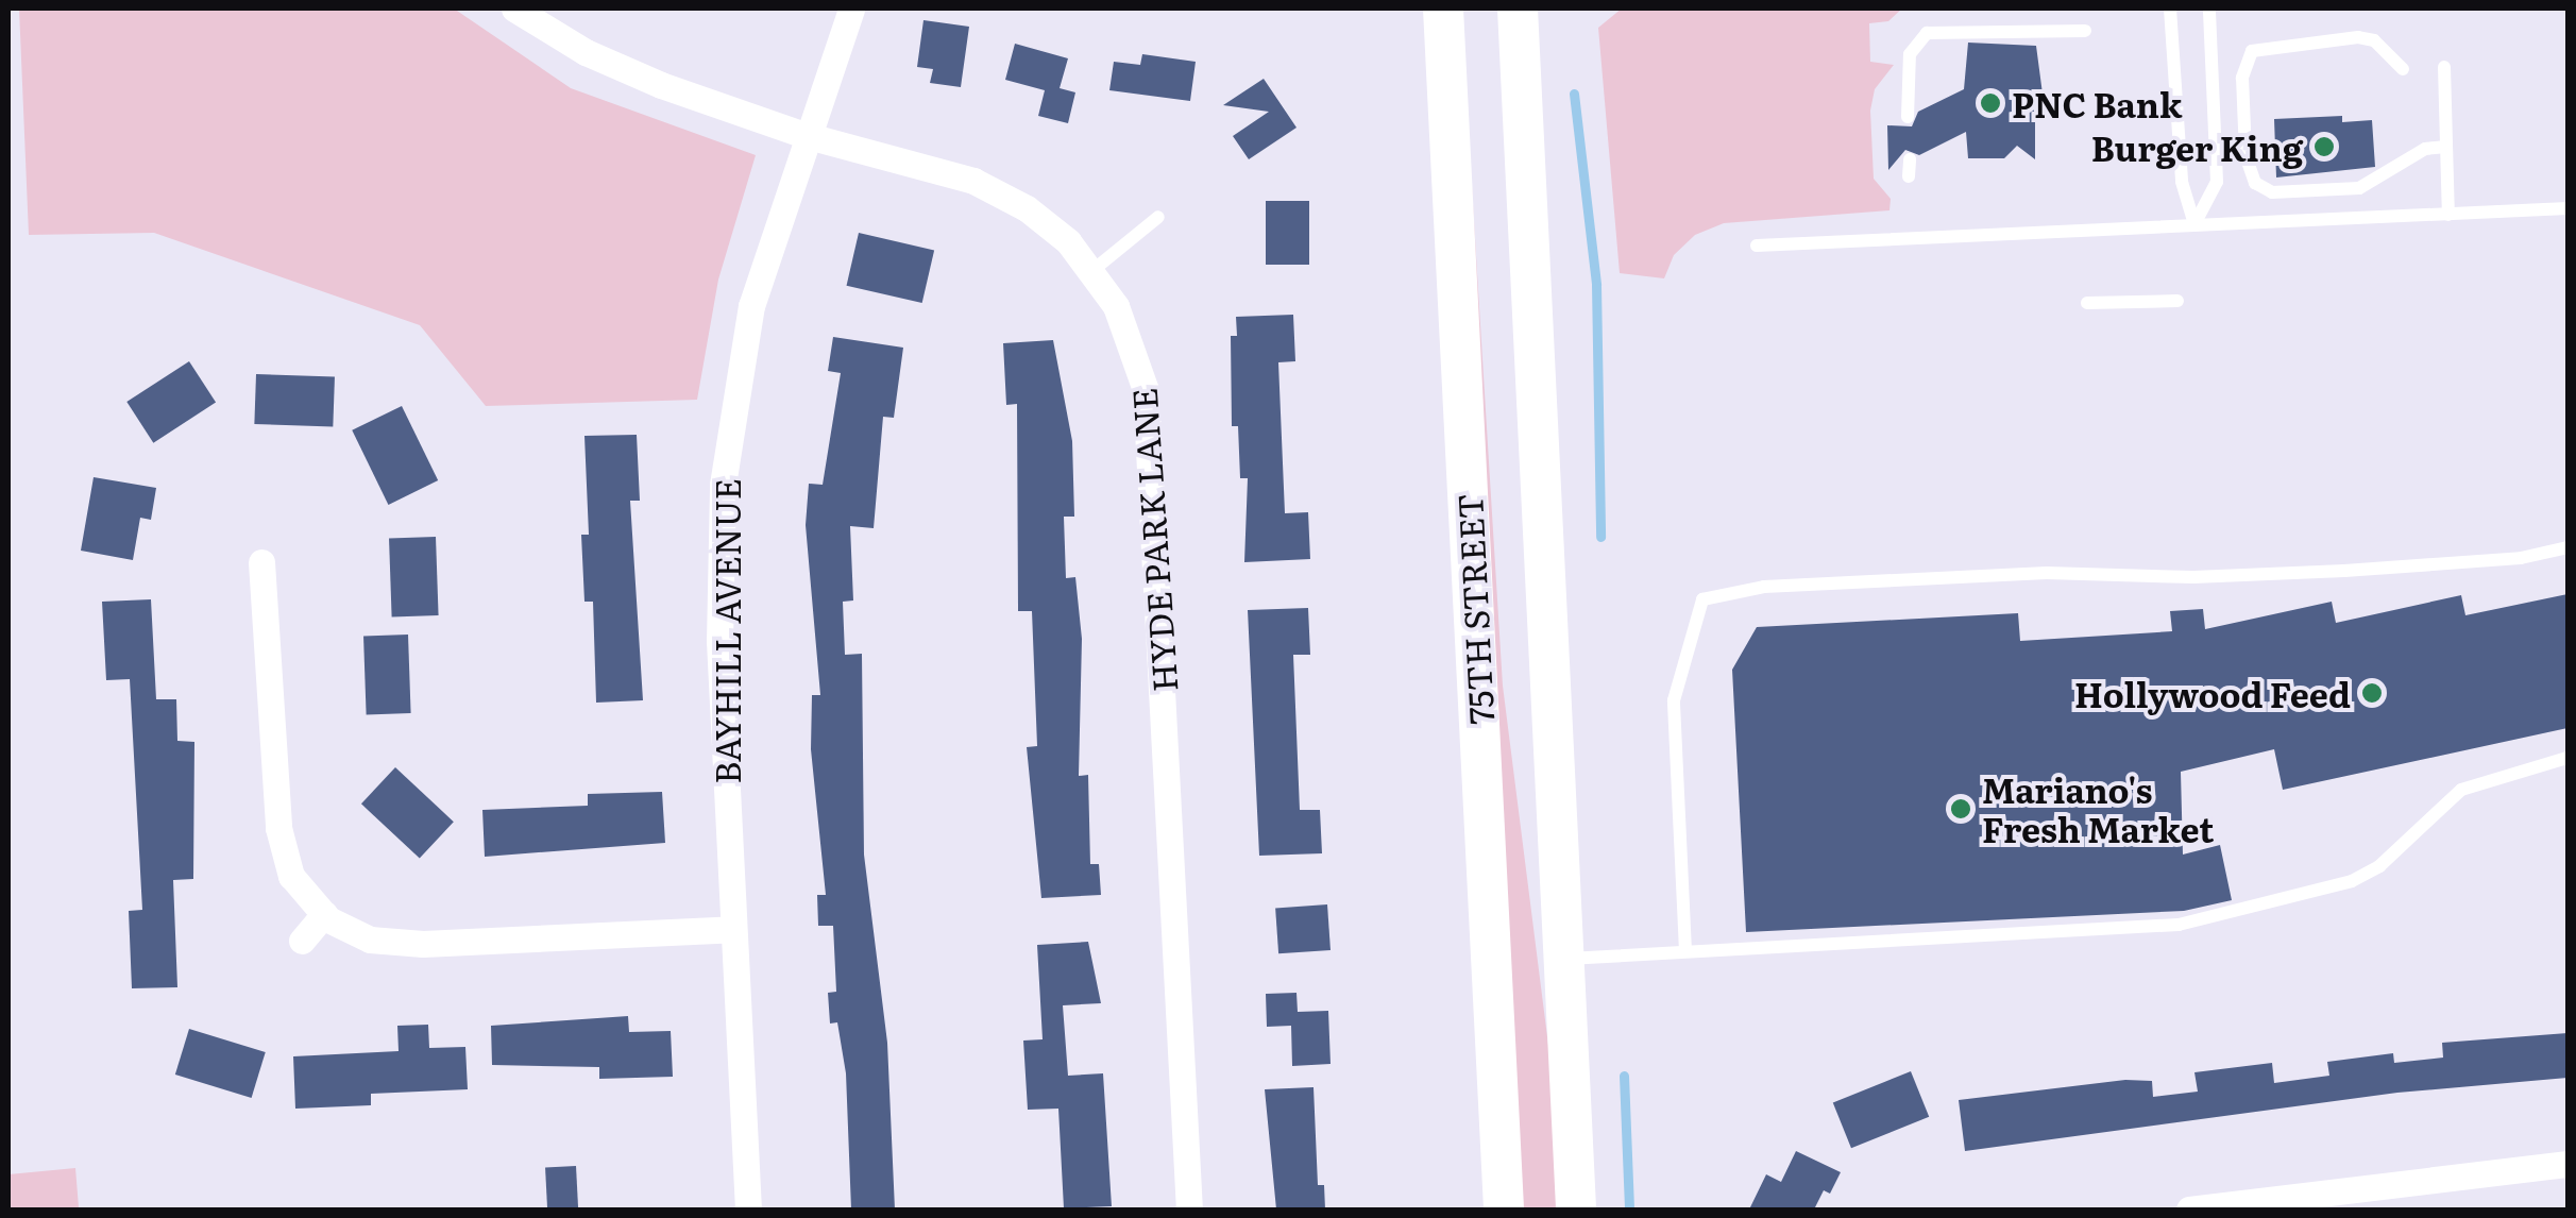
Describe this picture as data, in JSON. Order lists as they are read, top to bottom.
{
  "streets": {
    "main road": ["75TH STREET"],
    "street": ["HYDE PARK LANE", "BAYHILL AVENUE"]
  },
  "crossings": [
    ["HYDE PARK LANE", "BAYHILL AVENUE"]
  ],
  "places": [
    "PNC Bank",
    "Burger King",
    "Hollywood Feed",
    "Mariano's Fresh Market"
  ]
}
